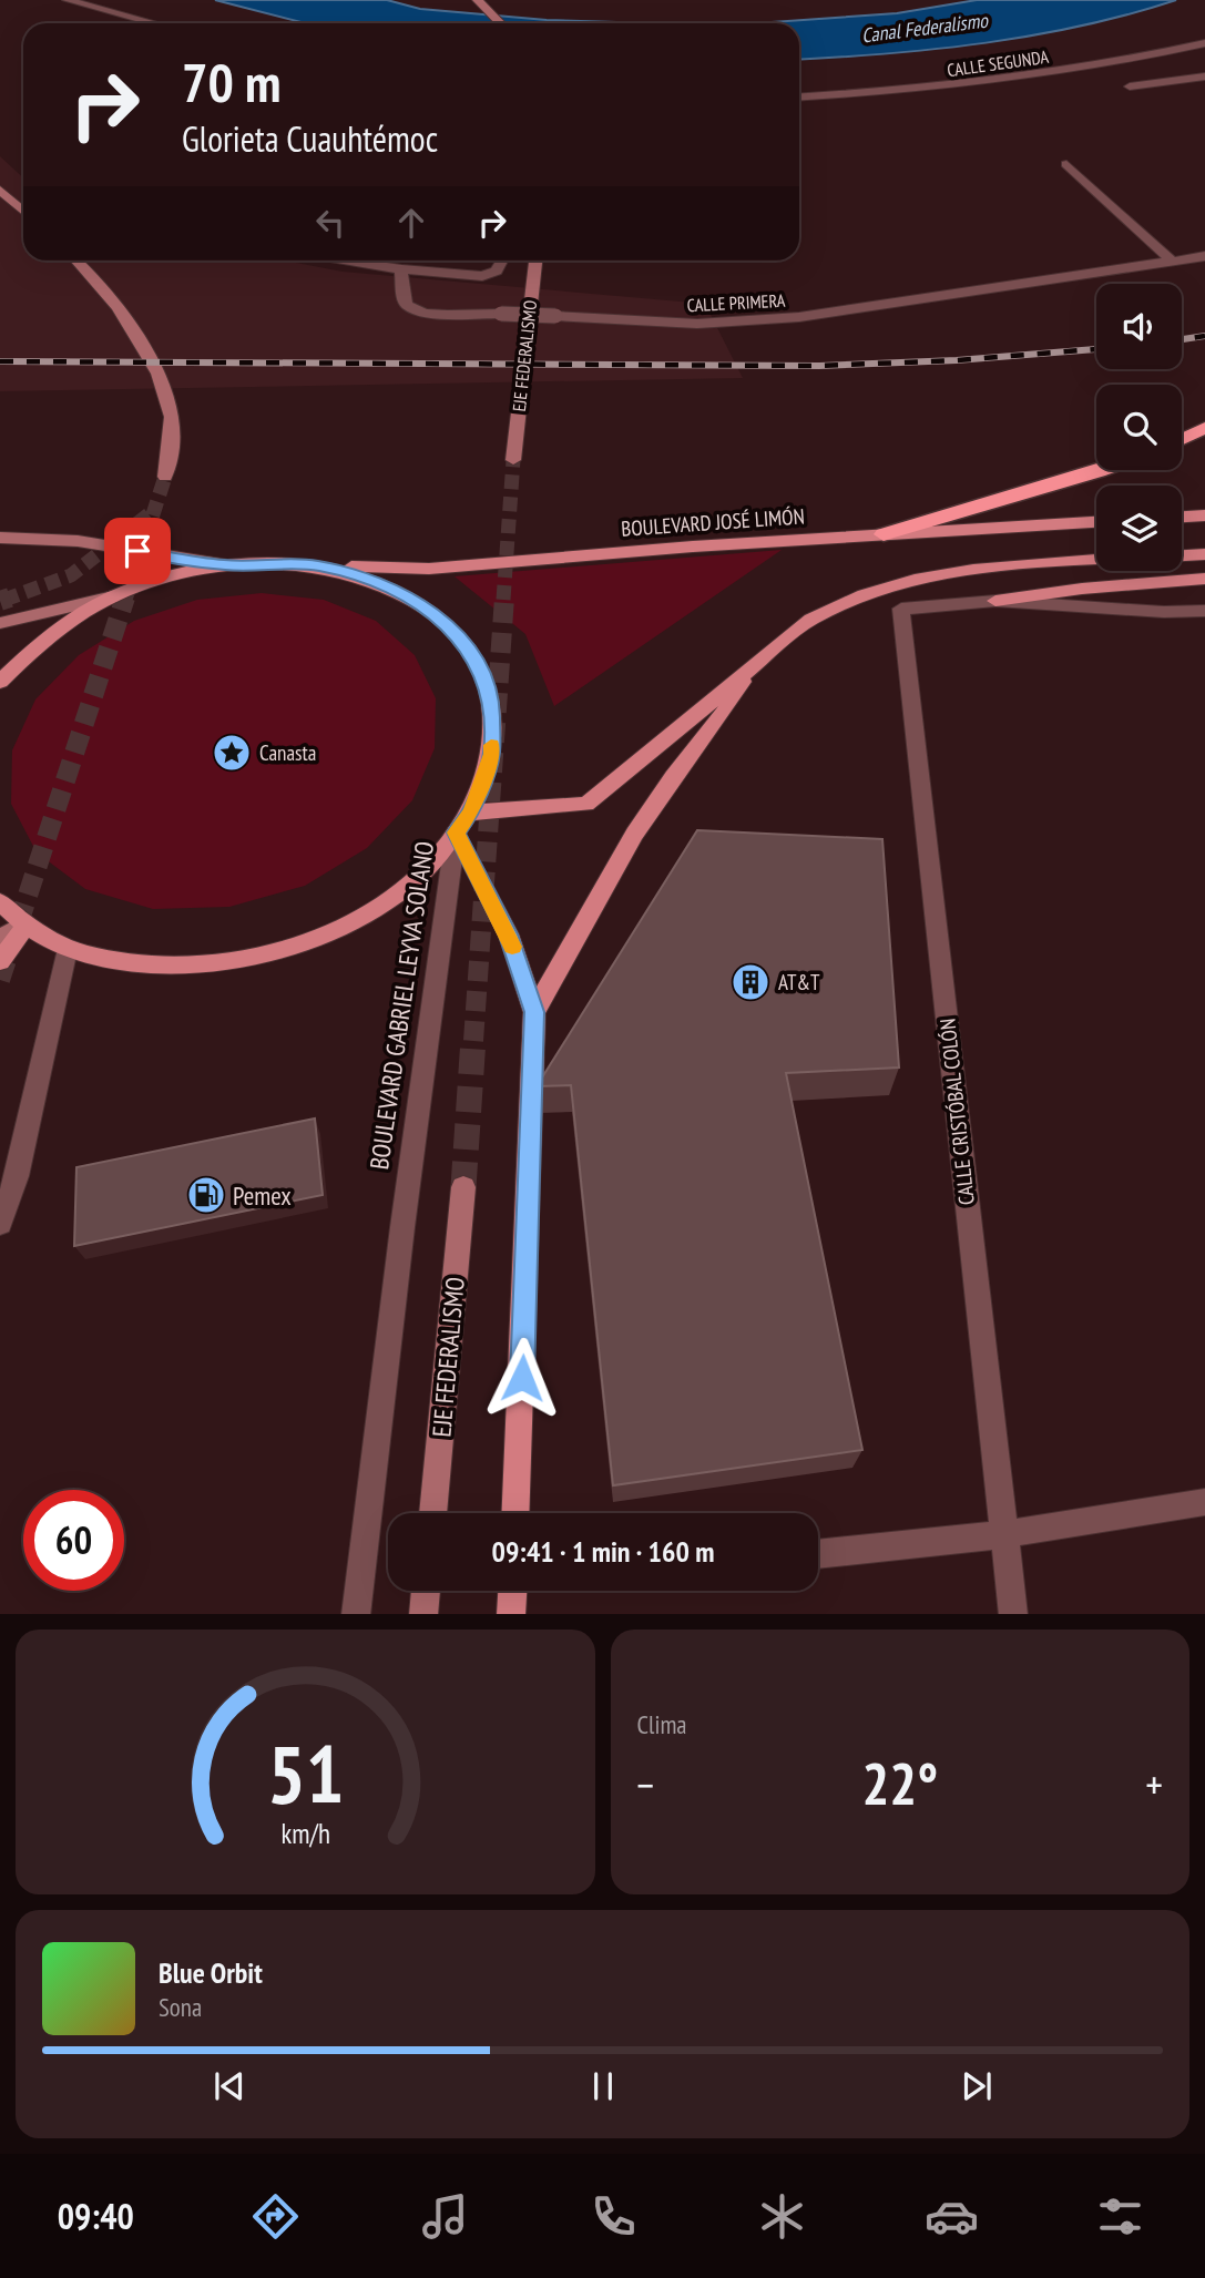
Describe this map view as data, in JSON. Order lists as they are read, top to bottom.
{
  "streets": {
    "main road": ["EJE FEDERALISMO", "BOULEVARD JOSÉ LIMÓN", "BOULEVARD GABRIEL LEYVA SOLANO"],
    "street": ["CALLE SEGUNDA", "CALLE PRIMERA", "CALLE CRISTÓBAL COLÓN"]
  },
  "water": ["Canal Federalismo"],
  "places": {
    "place": ["Canasta"],
    "building": ["AT&T"],
    "fuel station": ["Pemex"]
  },
  "page": {
    "turn": ["70 m", "Glorieta Cuauhtémoc"],
    "limit": "60",
    "trip": "09:41 · 1 min · 160 m",
    "tile": "Clima",
    "heat": ["−", "22°", "+"],
    "song": ["Blue Orbit", "Sona"],
    "tabs": "09:40",
    "gauge": ["51", "km/h"]
  }
}
